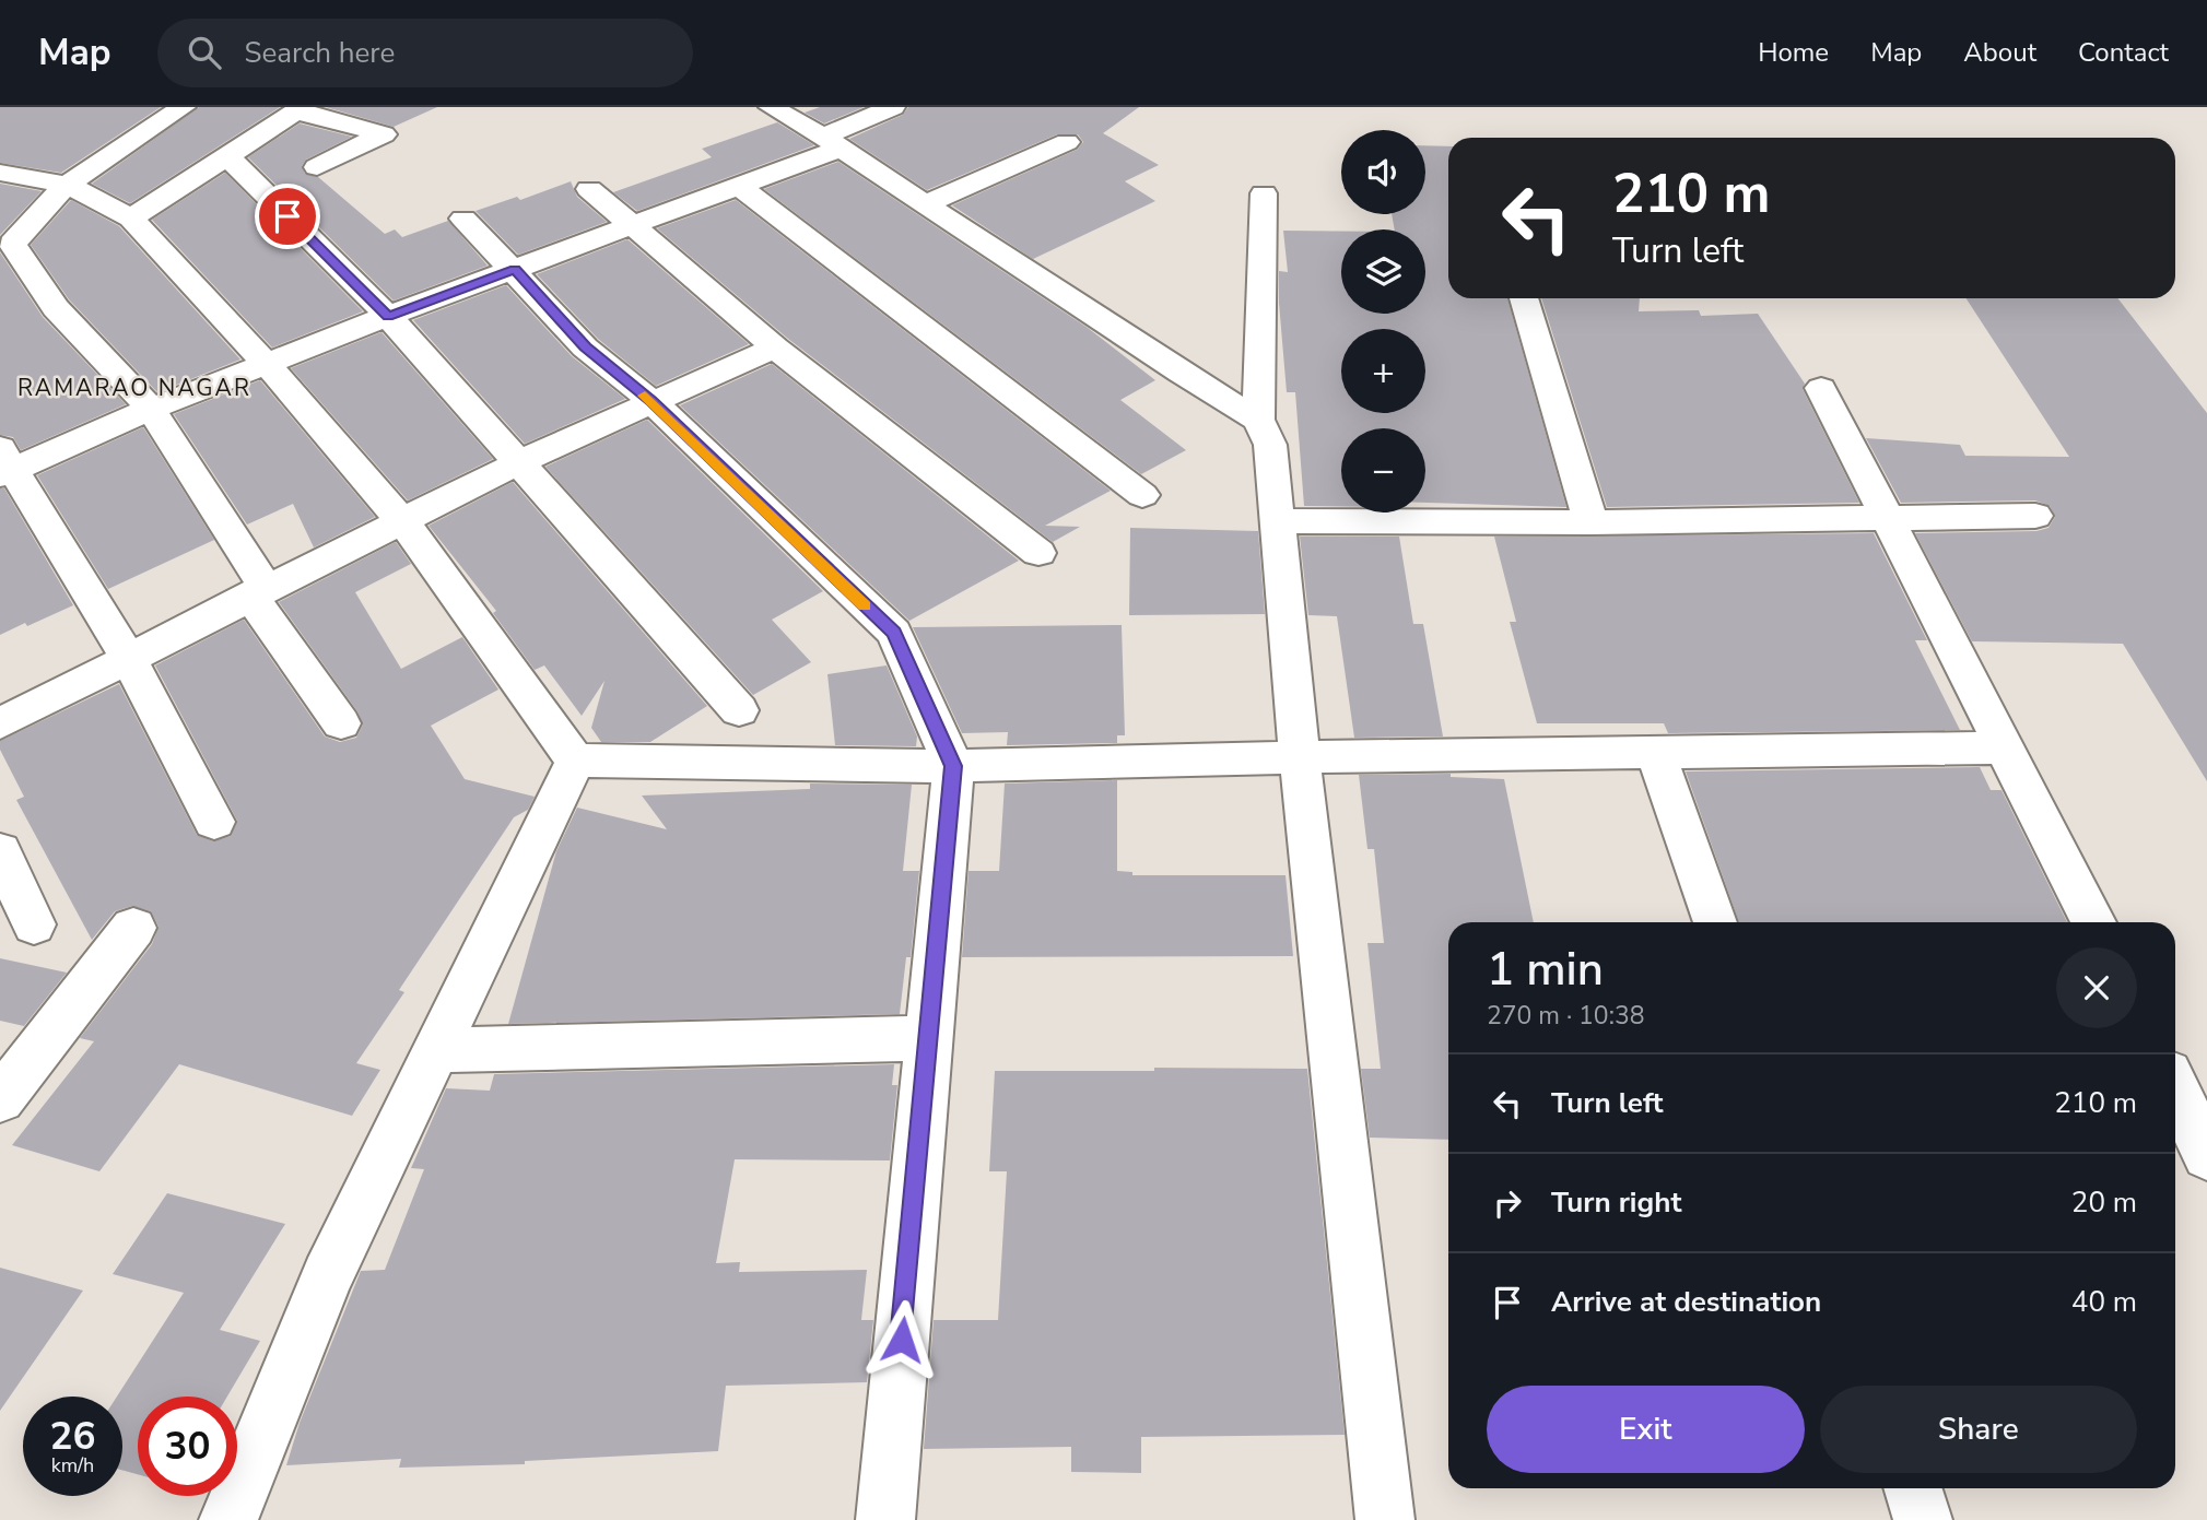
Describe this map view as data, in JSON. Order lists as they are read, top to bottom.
{
  "districts": ["RAMARAO NAGAR"],
  "page": {
    "header": "Map",
    "search": "Search here",
    "nav": [
      "Home",
      "Map",
      "About",
      "Contact"
    ],
    "map_buttons": ["+", "−"],
    "turn": ["210 m", "Turn left"],
    "heading": ["1 min", "270 m · 10:38"],
    "list": [
      {
        "name": "Turn left",
        "value": "210 m"
      },
      {
        "name": "Turn right",
        "value": "20 m"
      },
      {
        "name": "Arrive at destination",
        "value": "40 m"
      }
    ],
    "buttons": ["Exit", "Share"],
    "speed": "26 km/h",
    "limit": "30"
  }
}
